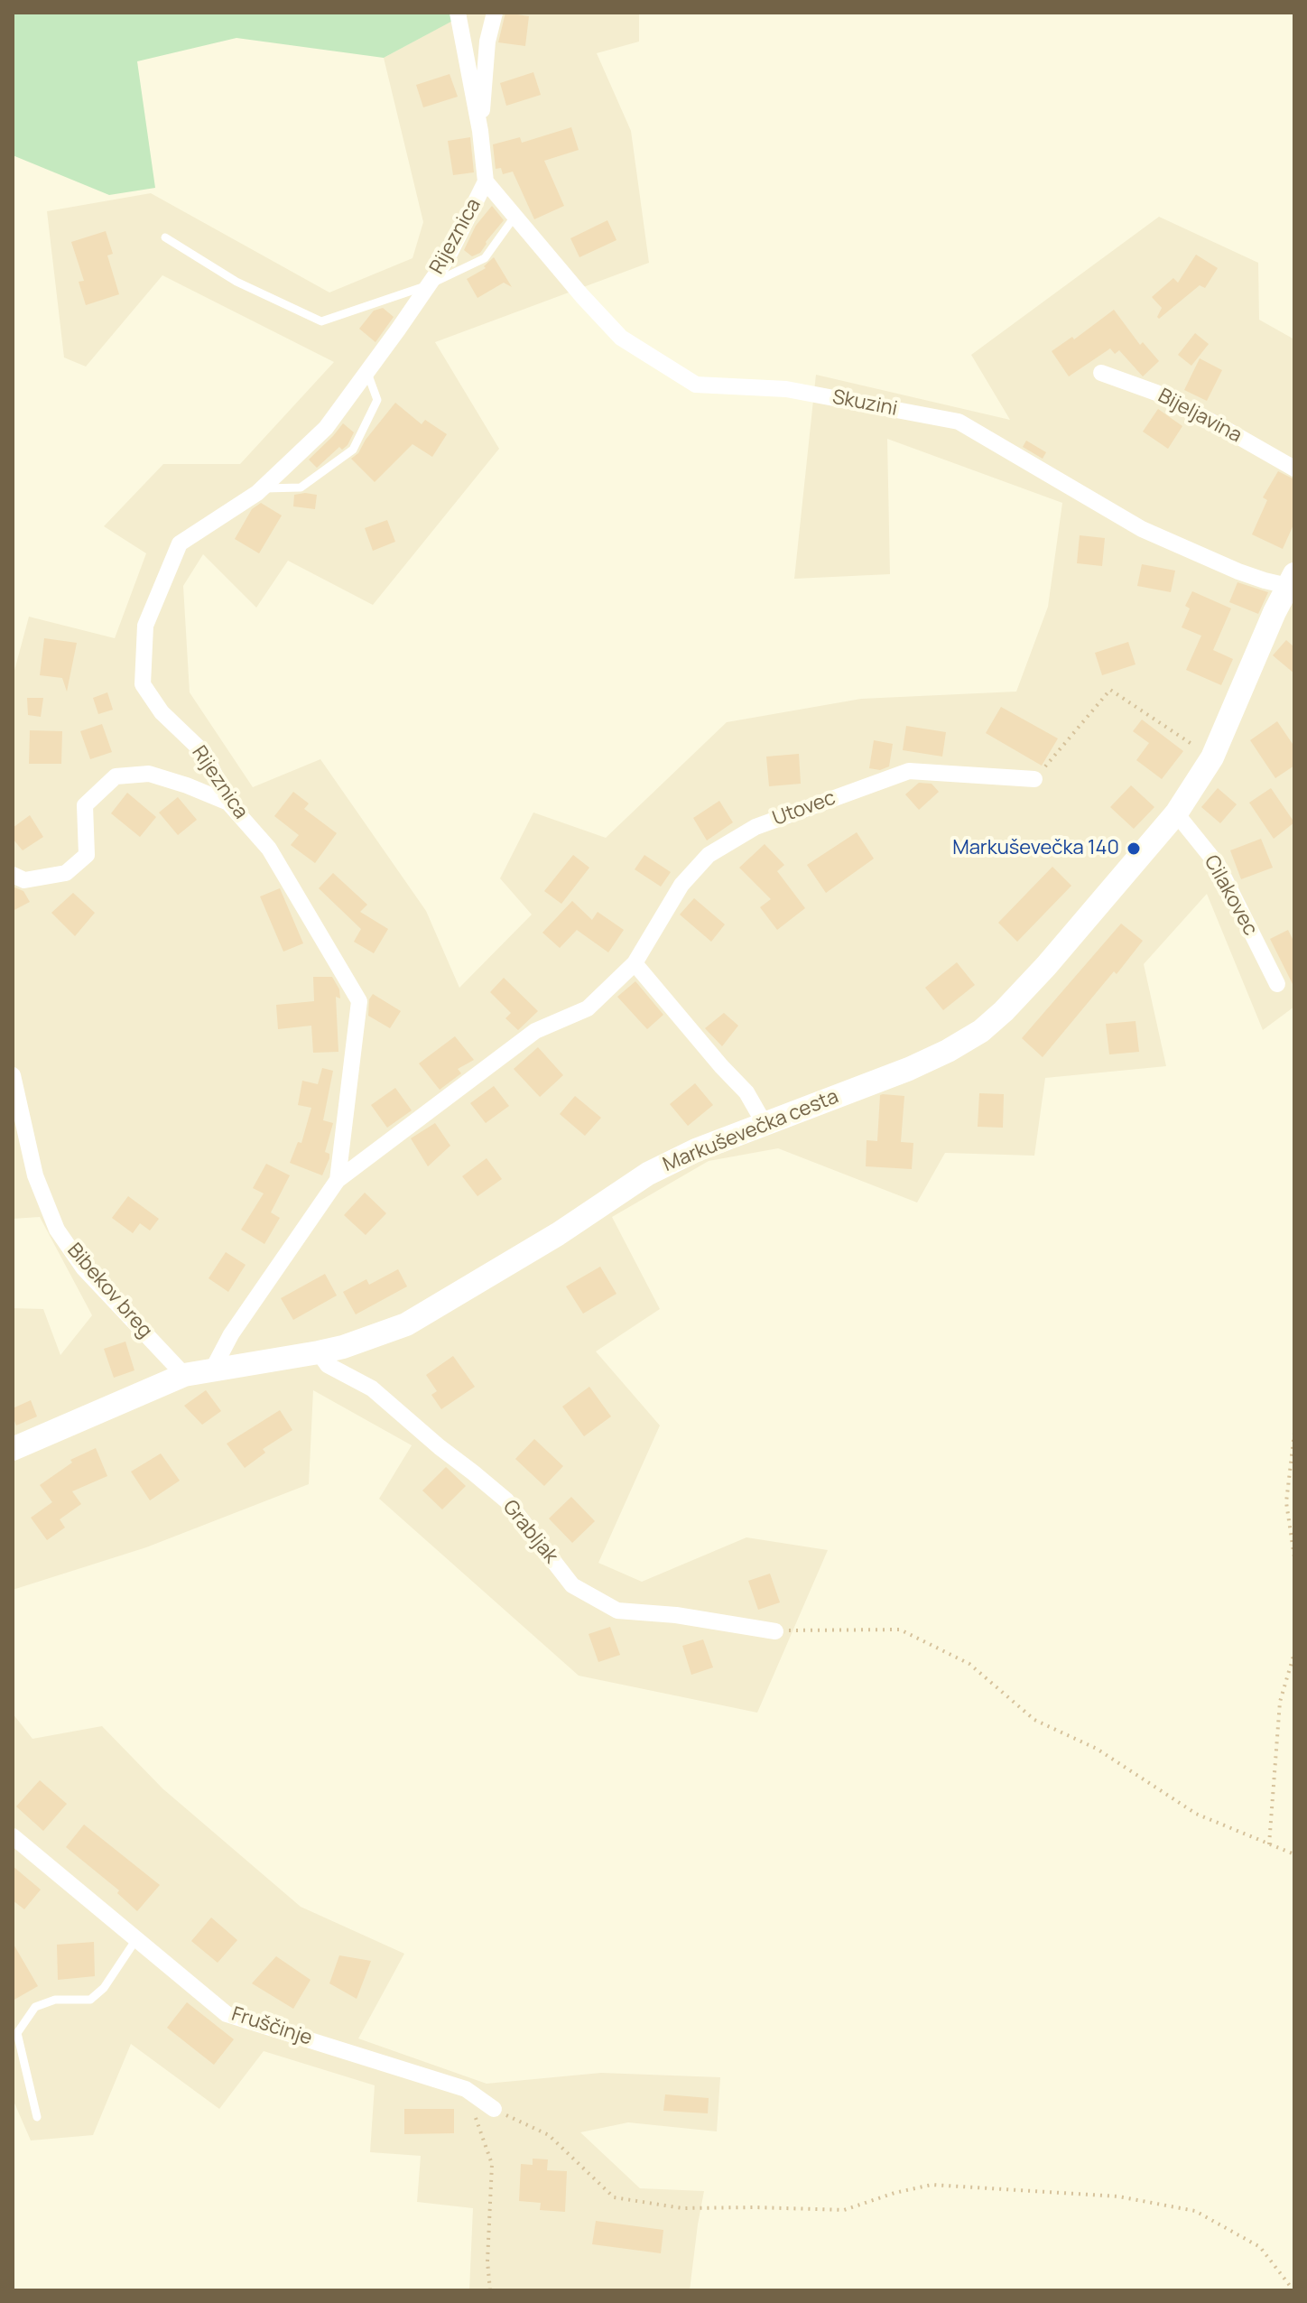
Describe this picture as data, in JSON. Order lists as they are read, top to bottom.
{
  "streets": {
    "main road": ["Markuševečka cesta"],
    "street": [
      "Rijeznica",
      "Skuzini",
      "Bijeljavina",
      "Utovec",
      "Cilakovec",
      "Bibekov breg",
      "Grabljak",
      "Fruščinje"
    ]
  },
  "crossings": [
    ["Rijeznica", "Skuzini"],
    ["Rijeznica", "Utovec"],
    ["Rijeznica", "Markuševečka cesta"],
    ["Skuzini", "Markuševečka cesta"],
    ["Cilakovec", "Markuševečka cesta"],
    ["Markuševečka cesta", "Bibekov breg"],
    ["Markuševečka cesta", "Grabljak"]
  ],
  "places": ["Markuševečka 140"]
}
